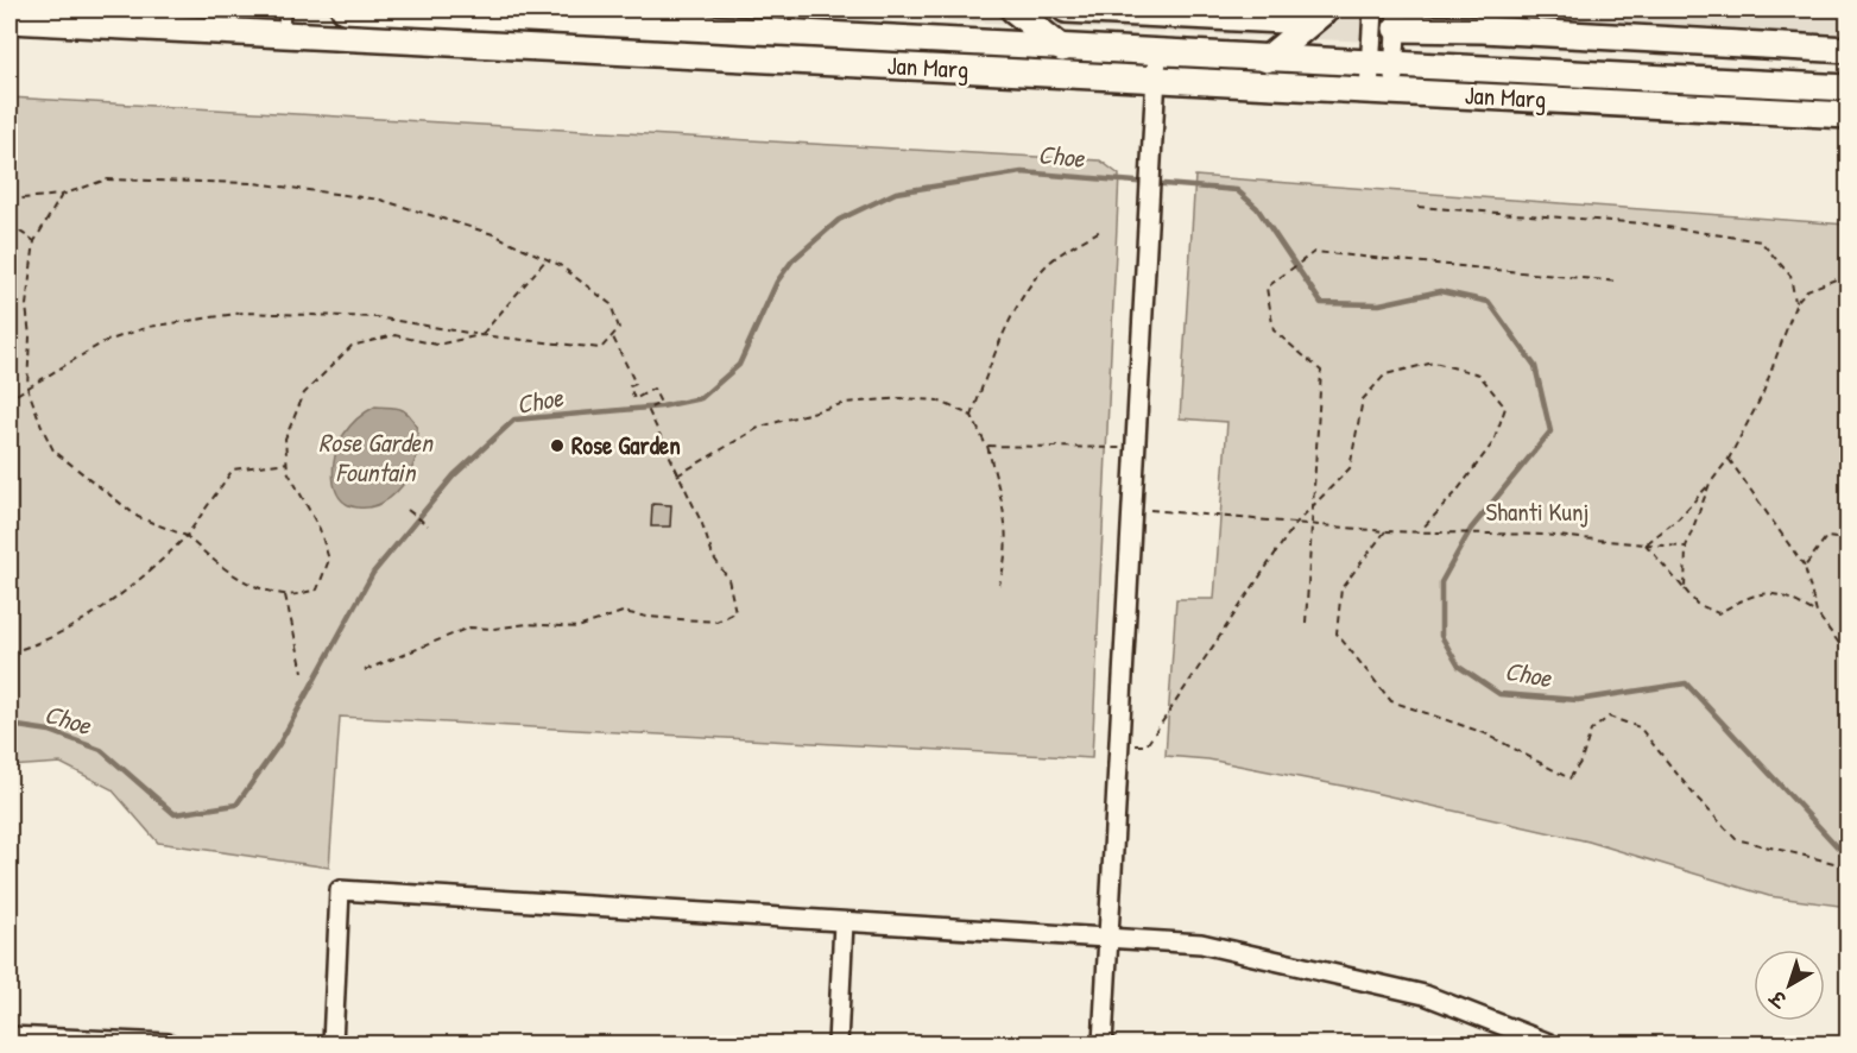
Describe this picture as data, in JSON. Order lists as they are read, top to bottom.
{
  "streets": {
    "main road": ["Jan Marg"]
  },
  "water": ["Choe", "Rose Garden Fountain"],
  "parks": ["Shanti Kunj"],
  "places": ["Rose Garden"],
  "north": "bottom left"
}
